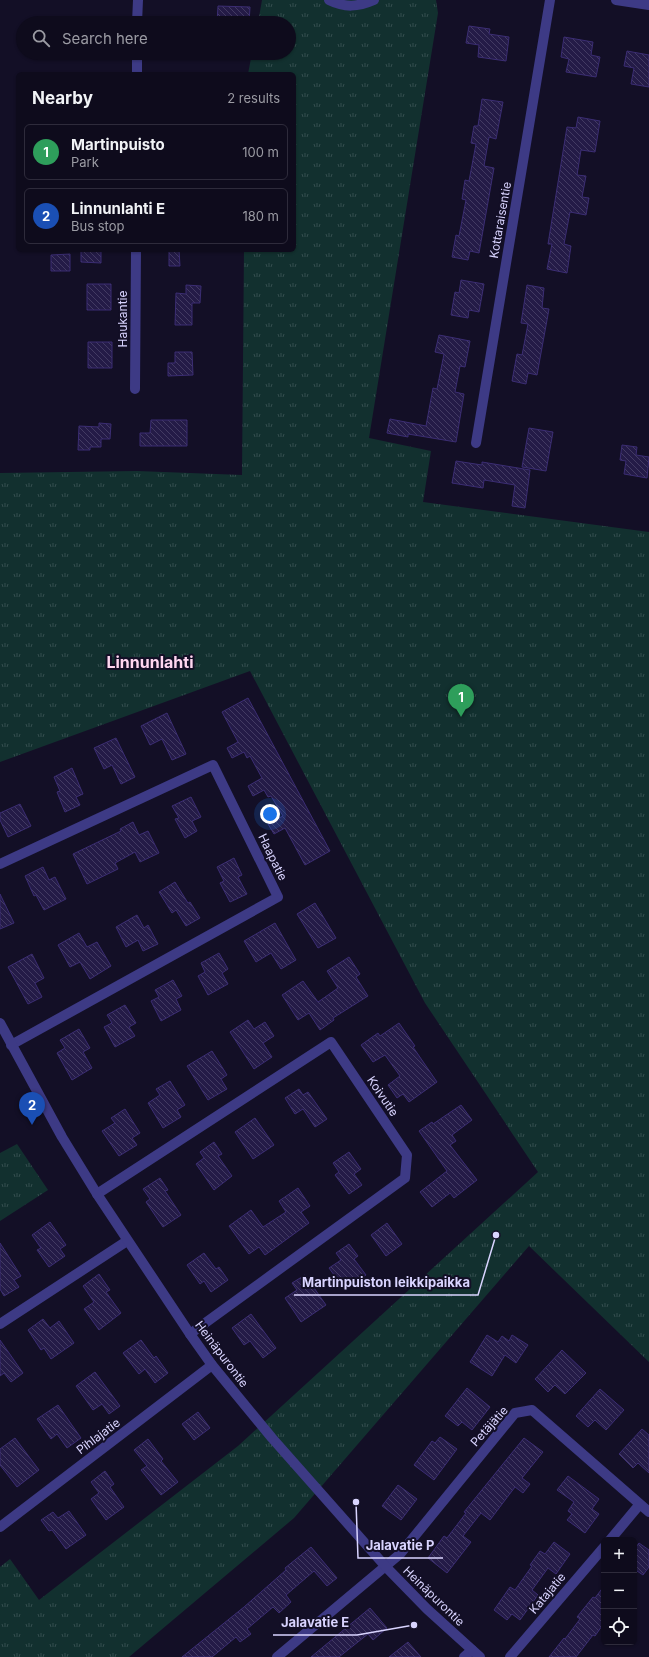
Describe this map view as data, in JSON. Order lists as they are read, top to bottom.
{
  "streets": {
    "street": [
      "Kottaraisentie",
      "Haukantie",
      "Haapatie",
      "Koivutie",
      "Heinäpurontie",
      "Petäjätie",
      "Pihlajatie",
      "Katajatie"
    ]
  },
  "crossings": [
    ["Haapatie", "Heinäpurontie"],
    ["Koivutie", "Heinäpurontie"],
    ["Heinäpurontie", "Petäjätie"],
    ["Heinäpurontie", "Pihlajatie"]
  ],
  "districts": ["Linnunlahti"],
  "places": ["Martinpuiston leikkipaikka", "Jalavatie P", "Jalavatie E"],
  "page": {
    "search": "Search here",
    "heading": ["Nearby", "2 results"],
    "list": [
      {
        "mark": "1",
        "name": "Martinpuisto",
        "note": "Park",
        "value": "100 m"
      },
      {
        "mark": "2",
        "name": "Linnunlahti E",
        "note": "Bus stop",
        "value": "180 m"
      }
    ],
    "pins": ["1", "2"],
    "map_buttons": ["+", "−"]
  }
}
